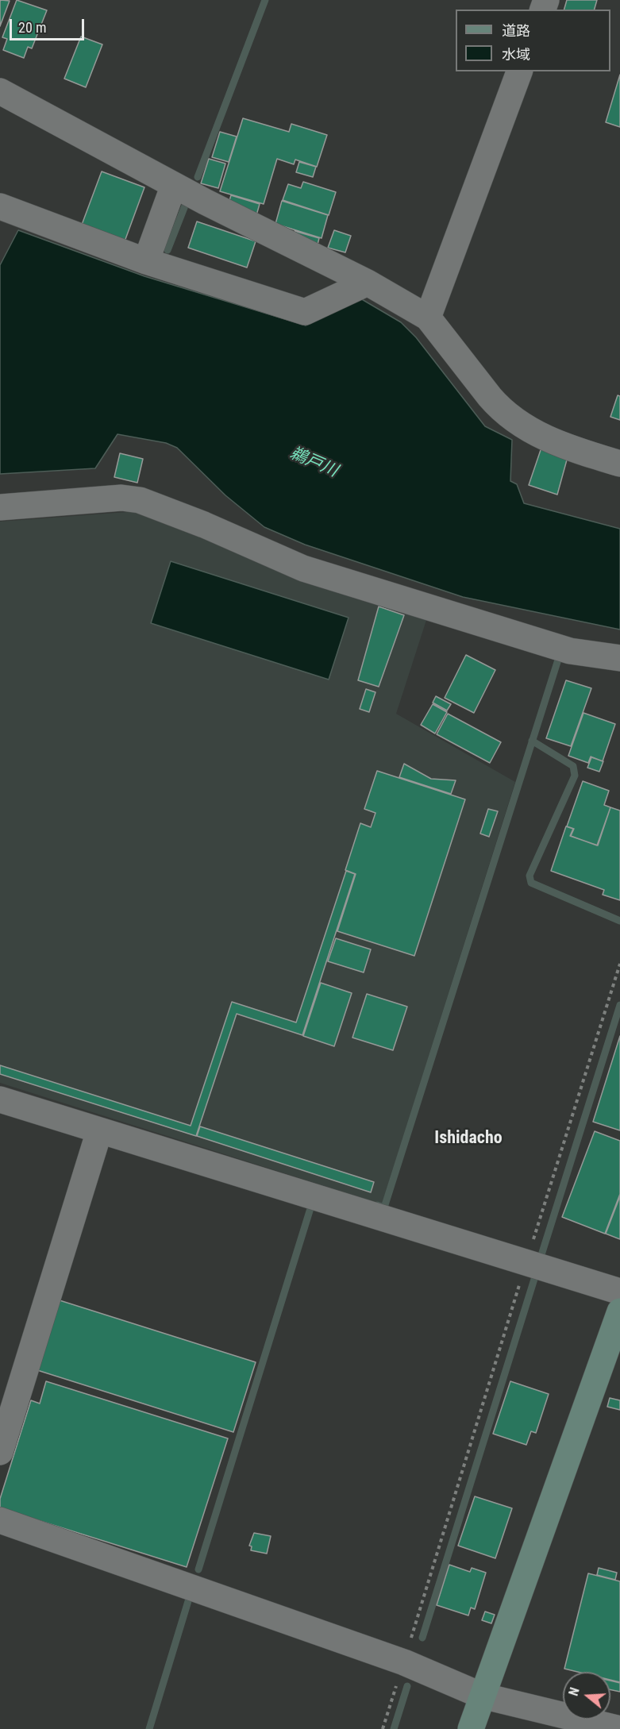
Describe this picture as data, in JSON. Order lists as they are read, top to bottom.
{
  "districts": ["Ishidacho"],
  "water": ["鵜戸川"],
  "legend": ["道路", "水域"],
  "scale_bar": "20 m",
  "north": "left"
}
